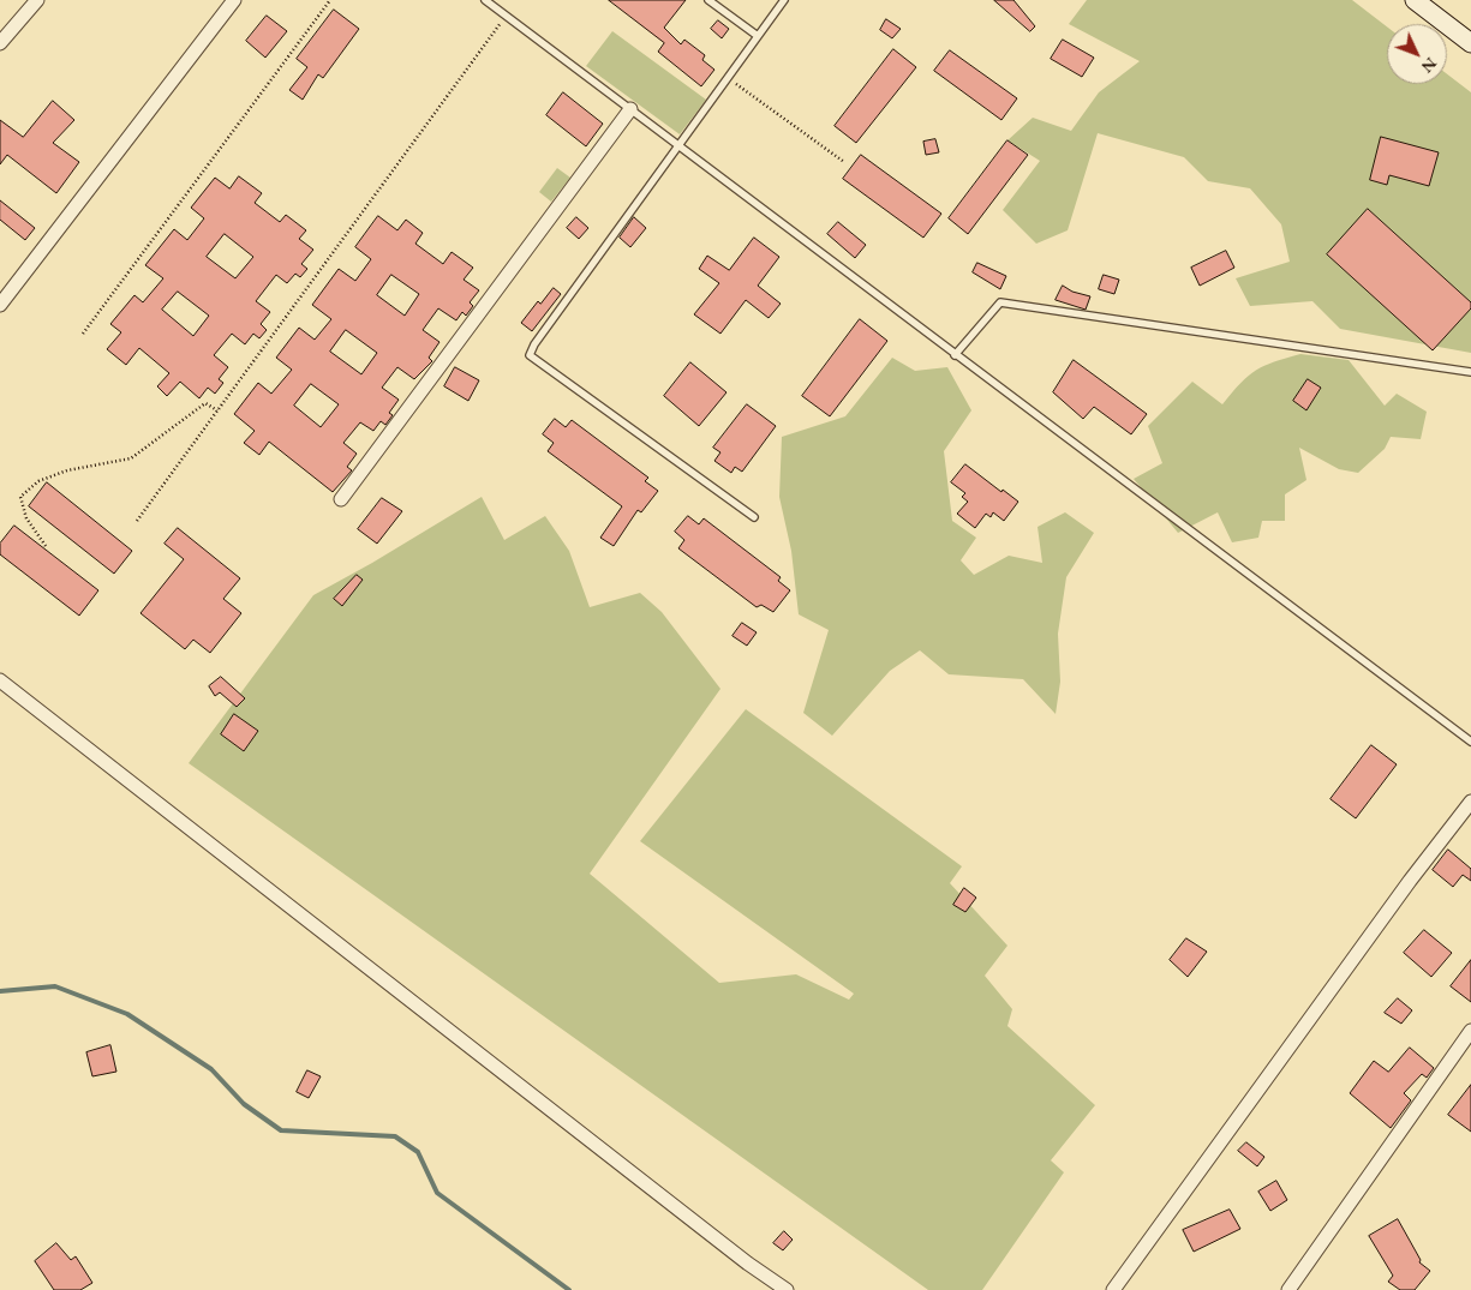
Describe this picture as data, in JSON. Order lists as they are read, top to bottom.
{
  "north": "bottom right"
}
